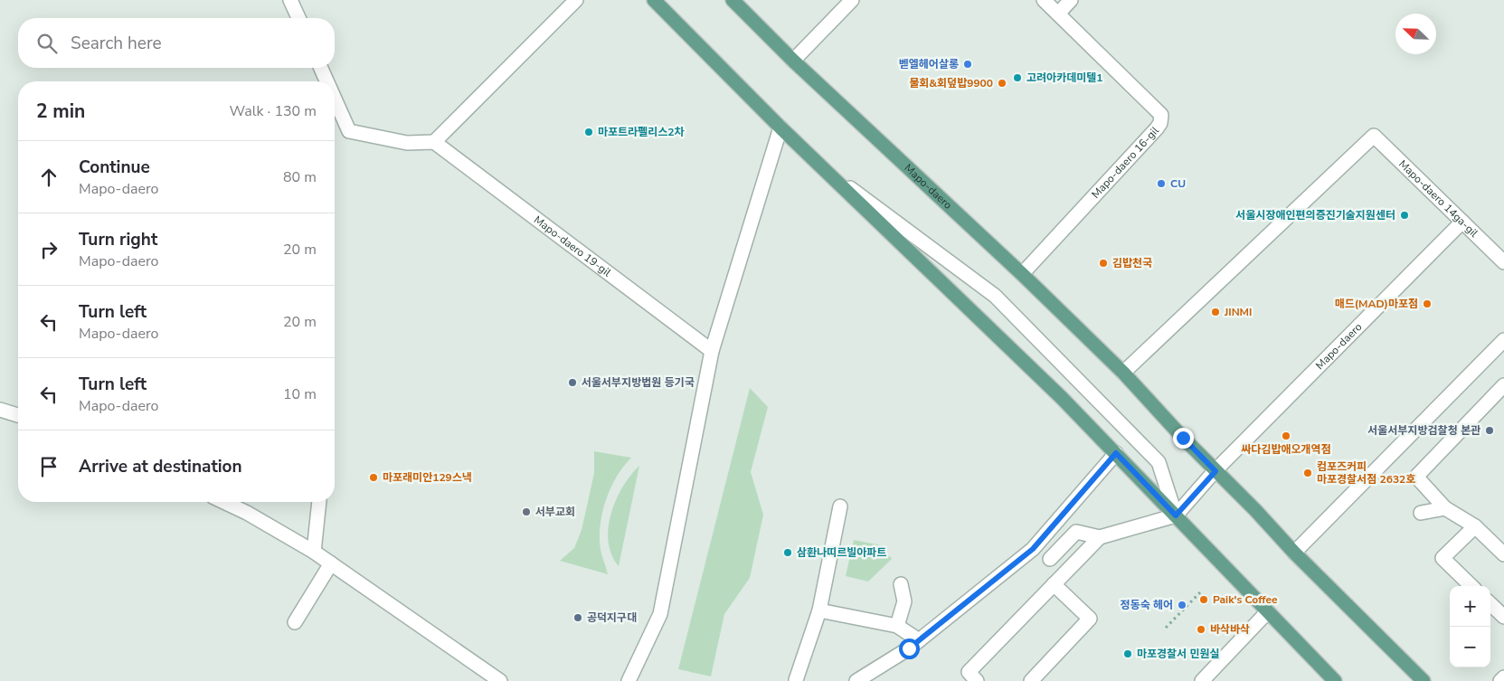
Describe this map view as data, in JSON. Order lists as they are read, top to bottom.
{
  "streets": {
    "main road": ["Mapo-daero"],
    "street": ["Mapo-daero 16-gil", "Mapo-daero 14ga-gil", "Mapo-daero 19-gil"]
  },
  "crossings": [
    ["Mapo-daero 16-gil", "Mapo-daero"],
    ["Mapo-daero", "Mapo-daero 14ga-gil"]
  ],
  "places": [
    "벧엘헤어살롱",
    "고려아카데미텔1",
    "물회&회덮밥9900",
    "마포트라펠리스2차",
    "CU",
    "서울시장애인편의증진기술지원센터",
    "김밥천국",
    "매드(MAD)마포점",
    "JINMI",
    "서울서부지방법원 등기국",
    "서울서부지방검찰청 본관",
    "싸다김밥애오개역점",
    "컴포즈커피 마포경찰서점 2632호",
    "마포래미안129스낵",
    "서부교회",
    "삼환나띠르빌아파트",
    "Paik's Coffee",
    "정동숙 헤어",
    "공덕지구대",
    "바삭바삭",
    "마포경찰서 민원실"
  ],
  "north": "top left",
  "page": {
    "search": "Search here",
    "heading": ["2 min", "Walk · 130 m"],
    "list": [
      ["Continue", "Mapo-daero", "80 m"],
      ["Turn right", "Mapo-daero", "20 m"],
      ["Turn left", "Mapo-daero", "20 m"],
      ["Turn left", "Mapo-daero", "10 m"],
      "Arrive at destination"
    ],
    "map_buttons": ["+", "−"]
  }
}
